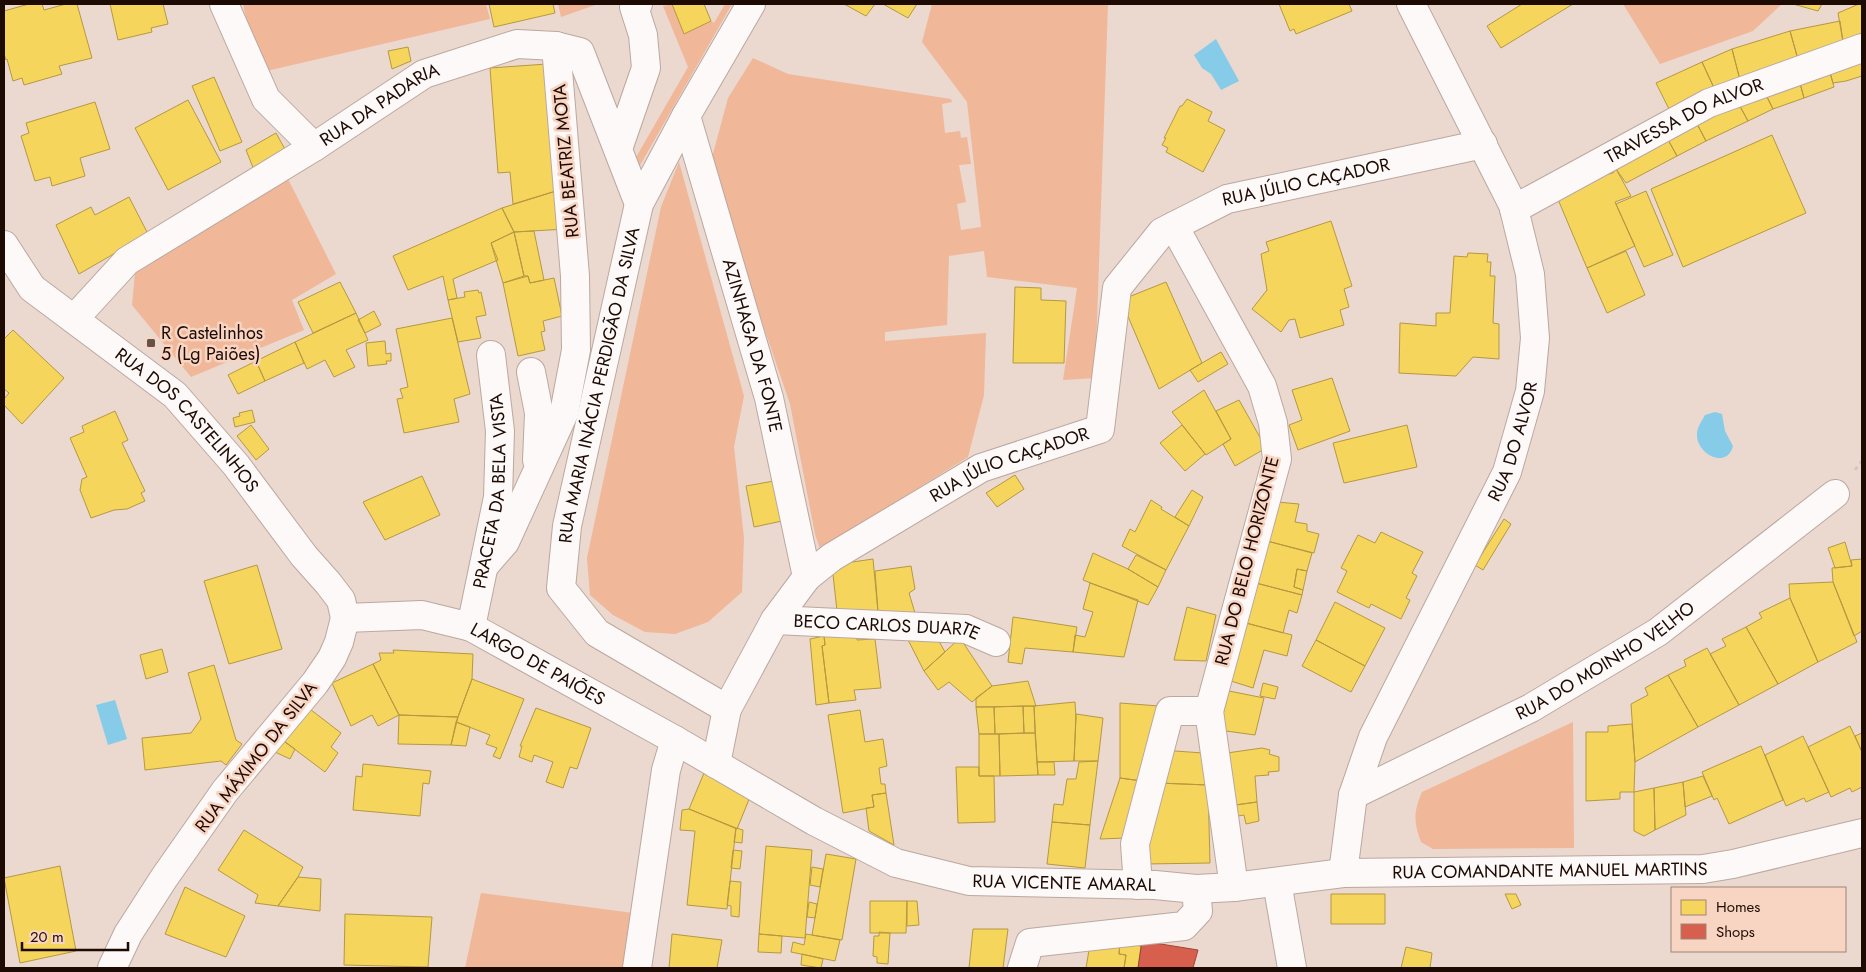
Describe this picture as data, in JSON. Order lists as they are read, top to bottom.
{
  "streets": {
    "street": [
      "RUA DA PADARIA",
      "TRAVESSA DO ALVOR",
      "RUA BEATRIZ MOTA",
      "RUA JÚLIO CAÇADOR",
      "AZINHAGA DA FONTE",
      "RUA MARIA INÁCIA PERDIGÃO DA SILVA",
      "RUA DOS CASTELINHOS",
      "RUA DO ALVOR",
      "PRACETA DA BELA VISTA",
      "RUA DO BELO HORIZONTE",
      "BECO CARLOS DUARTE",
      "RUA DO MOINHO VELHO",
      "LARGO DE PAIÕES",
      "RUA MÁXIMO DA SILVA",
      "RUA COMANDANTE MANUEL MARTINS",
      "RUA VICENTE AMARAL"
    ]
  },
  "crossings": [
    ["RUA DA PADARIA", "RUA BEATRIZ MOTA"],
    ["RUA DA PADARIA", "RUA MARIA INÁCIA PERDIGÃO DA SILVA"],
    ["RUA DA PADARIA", "RUA DOS CASTELINHOS"],
    ["TRAVESSA DO ALVOR", "RUA DO ALVOR"],
    ["RUA BEATRIZ MOTA", "PRACETA DA BELA VISTA"],
    ["RUA JÚLIO CAÇADOR", "AZINHAGA DA FONTE"],
    ["RUA JÚLIO CAÇADOR", "RUA DO ALVOR"],
    ["RUA JÚLIO CAÇADOR", "RUA DO BELO HORIZONTE"],
    ["RUA JÚLIO CAÇADOR", "BECO CARLOS DUARTE"],
    ["AZINHAGA DA FONTE", "RUA MARIA INÁCIA PERDIGÃO DA SILVA"],
    ["RUA DOS CASTELINHOS", "LARGO DE PAIÕES"],
    ["RUA DOS CASTELINHOS", "RUA MÁXIMO DA SILVA"],
    ["RUA DO ALVOR", "RUA DO MOINHO VELHO"],
    ["RUA DO ALVOR", "RUA COMANDANTE MANUEL MARTINS"],
    ["PRACETA DA BELA VISTA", "LARGO DE PAIÕES"],
    ["RUA DO BELO HORIZONTE", "RUA COMANDANTE MANUEL MARTINS"],
    ["RUA DO BELO HORIZONTE", "RUA VICENTE AMARAL"],
    ["LARGO DE PAIÕES", "RUA MÁXIMO DA SILVA"],
    ["LARGO DE PAIÕES", "RUA VICENTE AMARAL"],
    ["RUA COMANDANTE MANUEL MARTINS", "RUA VICENTE AMARAL"]
  ],
  "places": {
    "transit": ["R Castelinhos 5 (Lg Paiões)"]
  },
  "legend": ["Homes", "Shops"],
  "scale_bar": "20 m"
}
